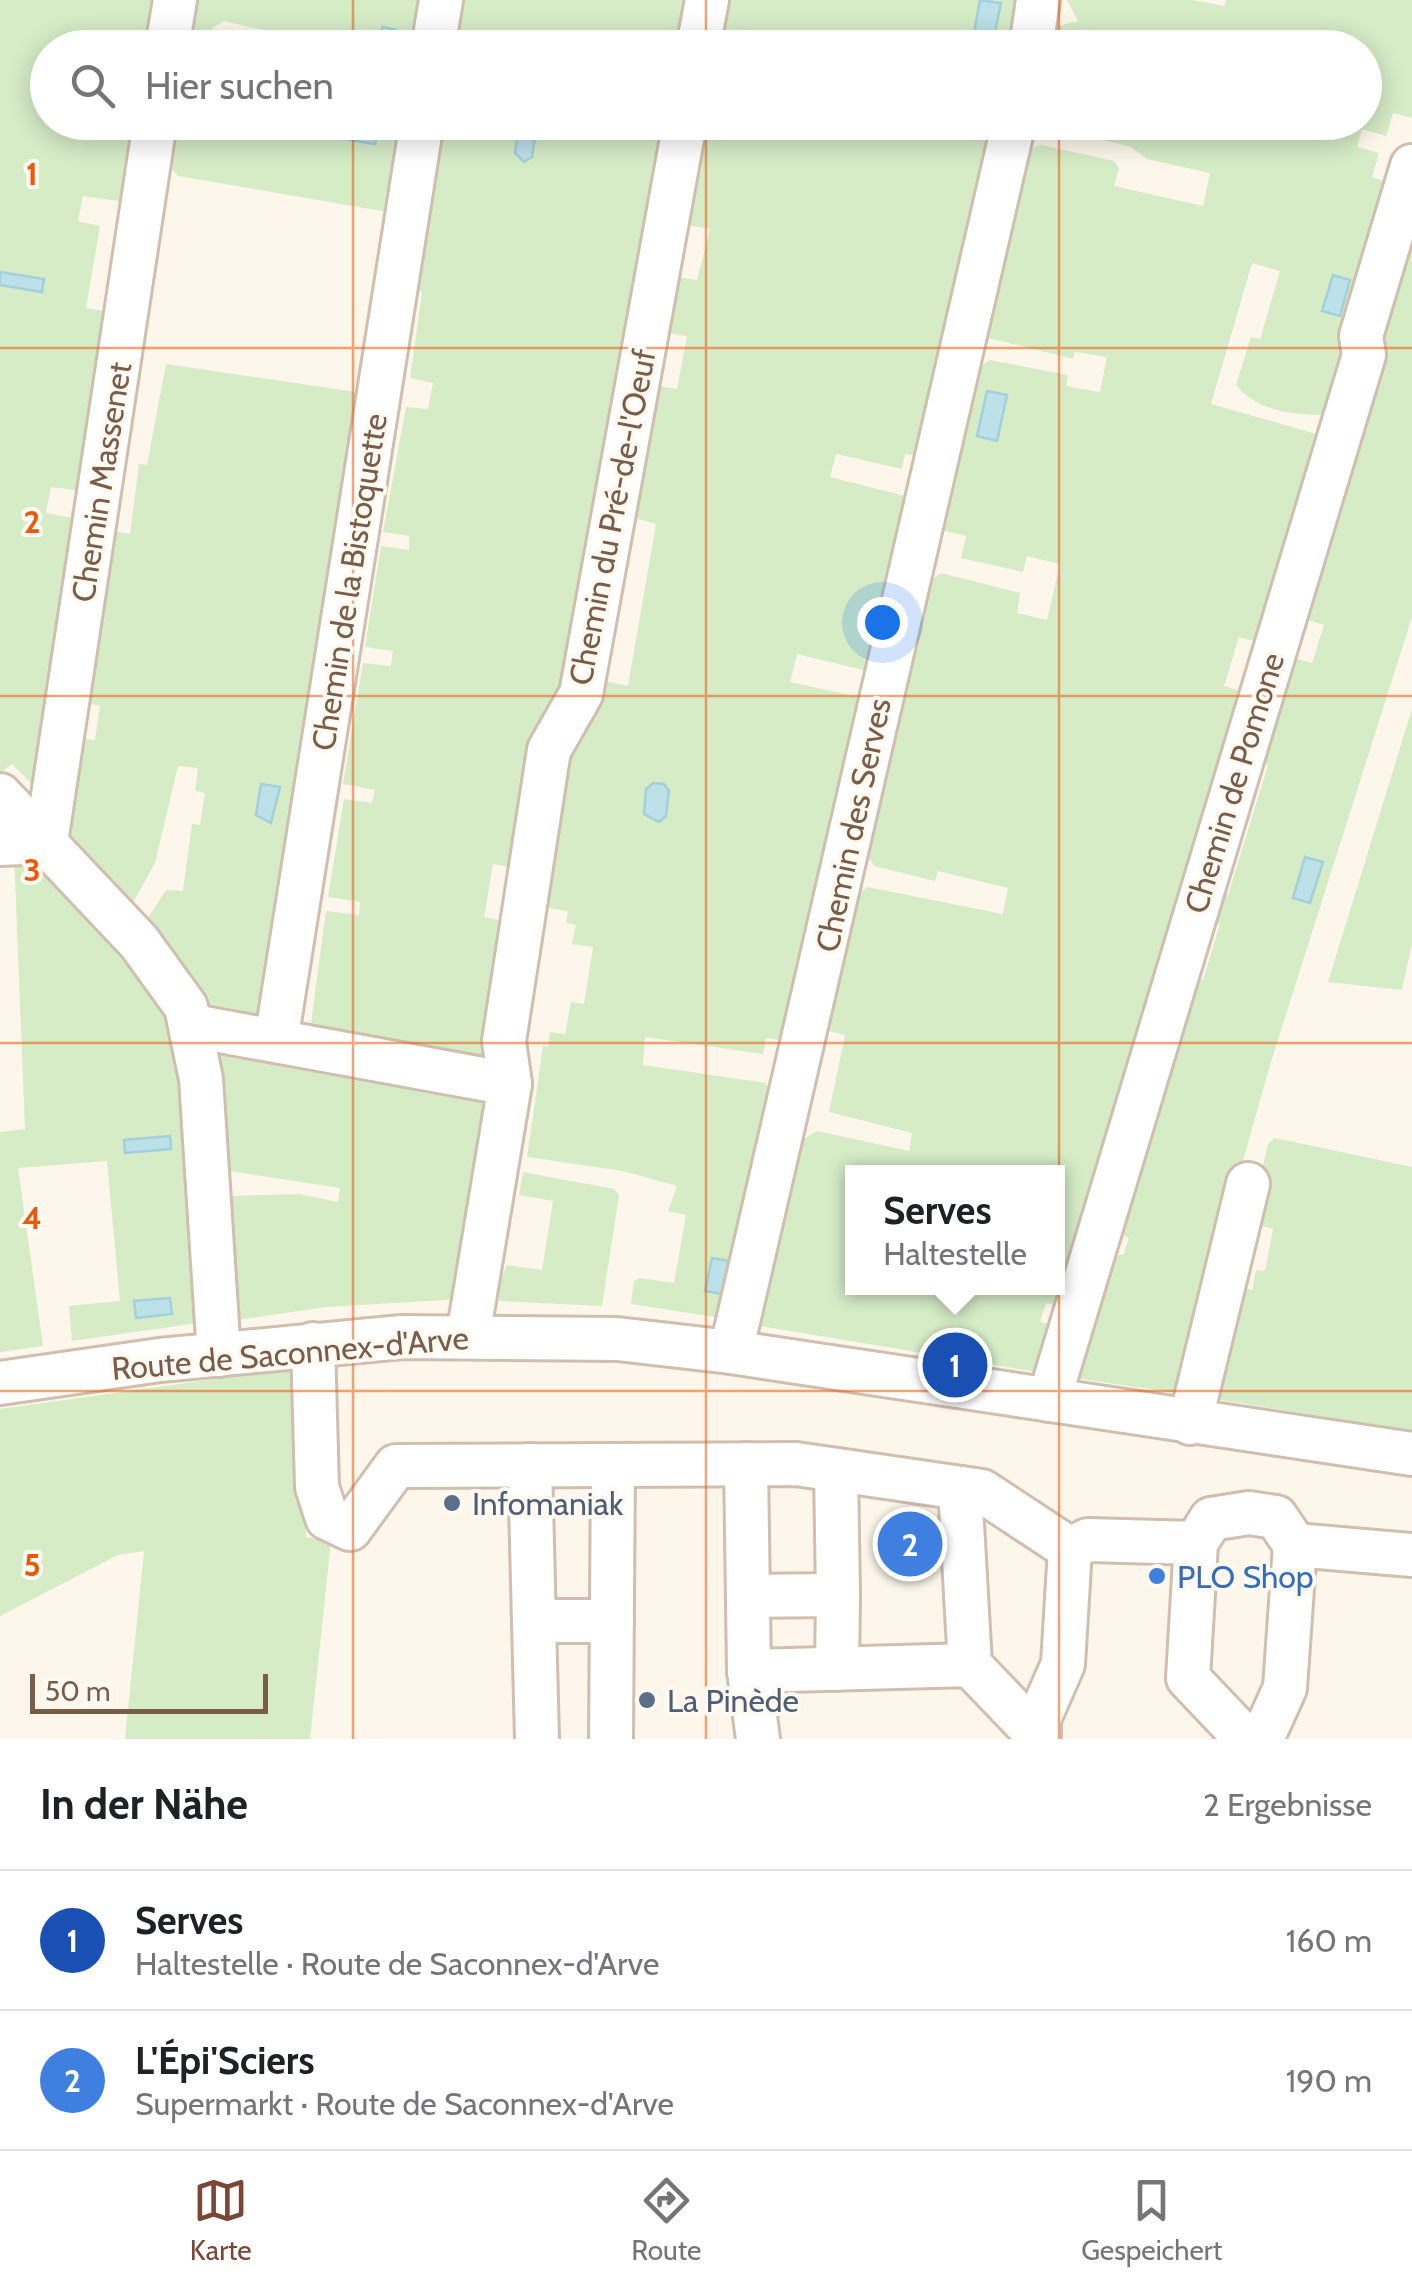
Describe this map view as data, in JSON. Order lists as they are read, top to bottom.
{
  "streets": {
    "street": [
      "Chemin Massenet",
      "Chemin du Pré-de-l'Oeuf",
      "Chemin de la Bistoquette",
      "Chemin de Pomone",
      "Chemin des Serves",
      "Route de Saconnex-d'Arve"
    ]
  },
  "crossings": [
    ["Chemin du Pré-de-l'Oeuf", "Route de Saconnex-d'Arve"],
    ["Chemin de Pomone", "Route de Saconnex-d'Arve"],
    ["Chemin des Serves", "Route de Saconnex-d'Arve"]
  ],
  "places": ["Infomaniak", "PLO Shop", "La Pinède"],
  "scale_bar": "50 m",
  "page": {
    "search": "Hier suchen",
    "popup": ["Serves", "Haltestelle"],
    "pins": ["1", "2"],
    "scale": "50 m",
    "heading": ["In der Nähe", "2 Ergebnisse"],
    "list": [
      {
        "mark": "1",
        "name": "Serves",
        "note": "Haltestelle · Route de Saconnex-d'Arve",
        "value": "160 m"
      },
      {
        "mark": "2",
        "name": "L'Épi'Sciers",
        "note": "Supermarkt · Route de Saconnex-d'Arve",
        "value": "190 m"
      }
    ],
    "nav": ["Karte", "Route", "Gespeichert"]
  },
  "grid": {
    "rows": [
      "1",
      "2",
      "3",
      "4",
      "5"
    ]
  }
}
